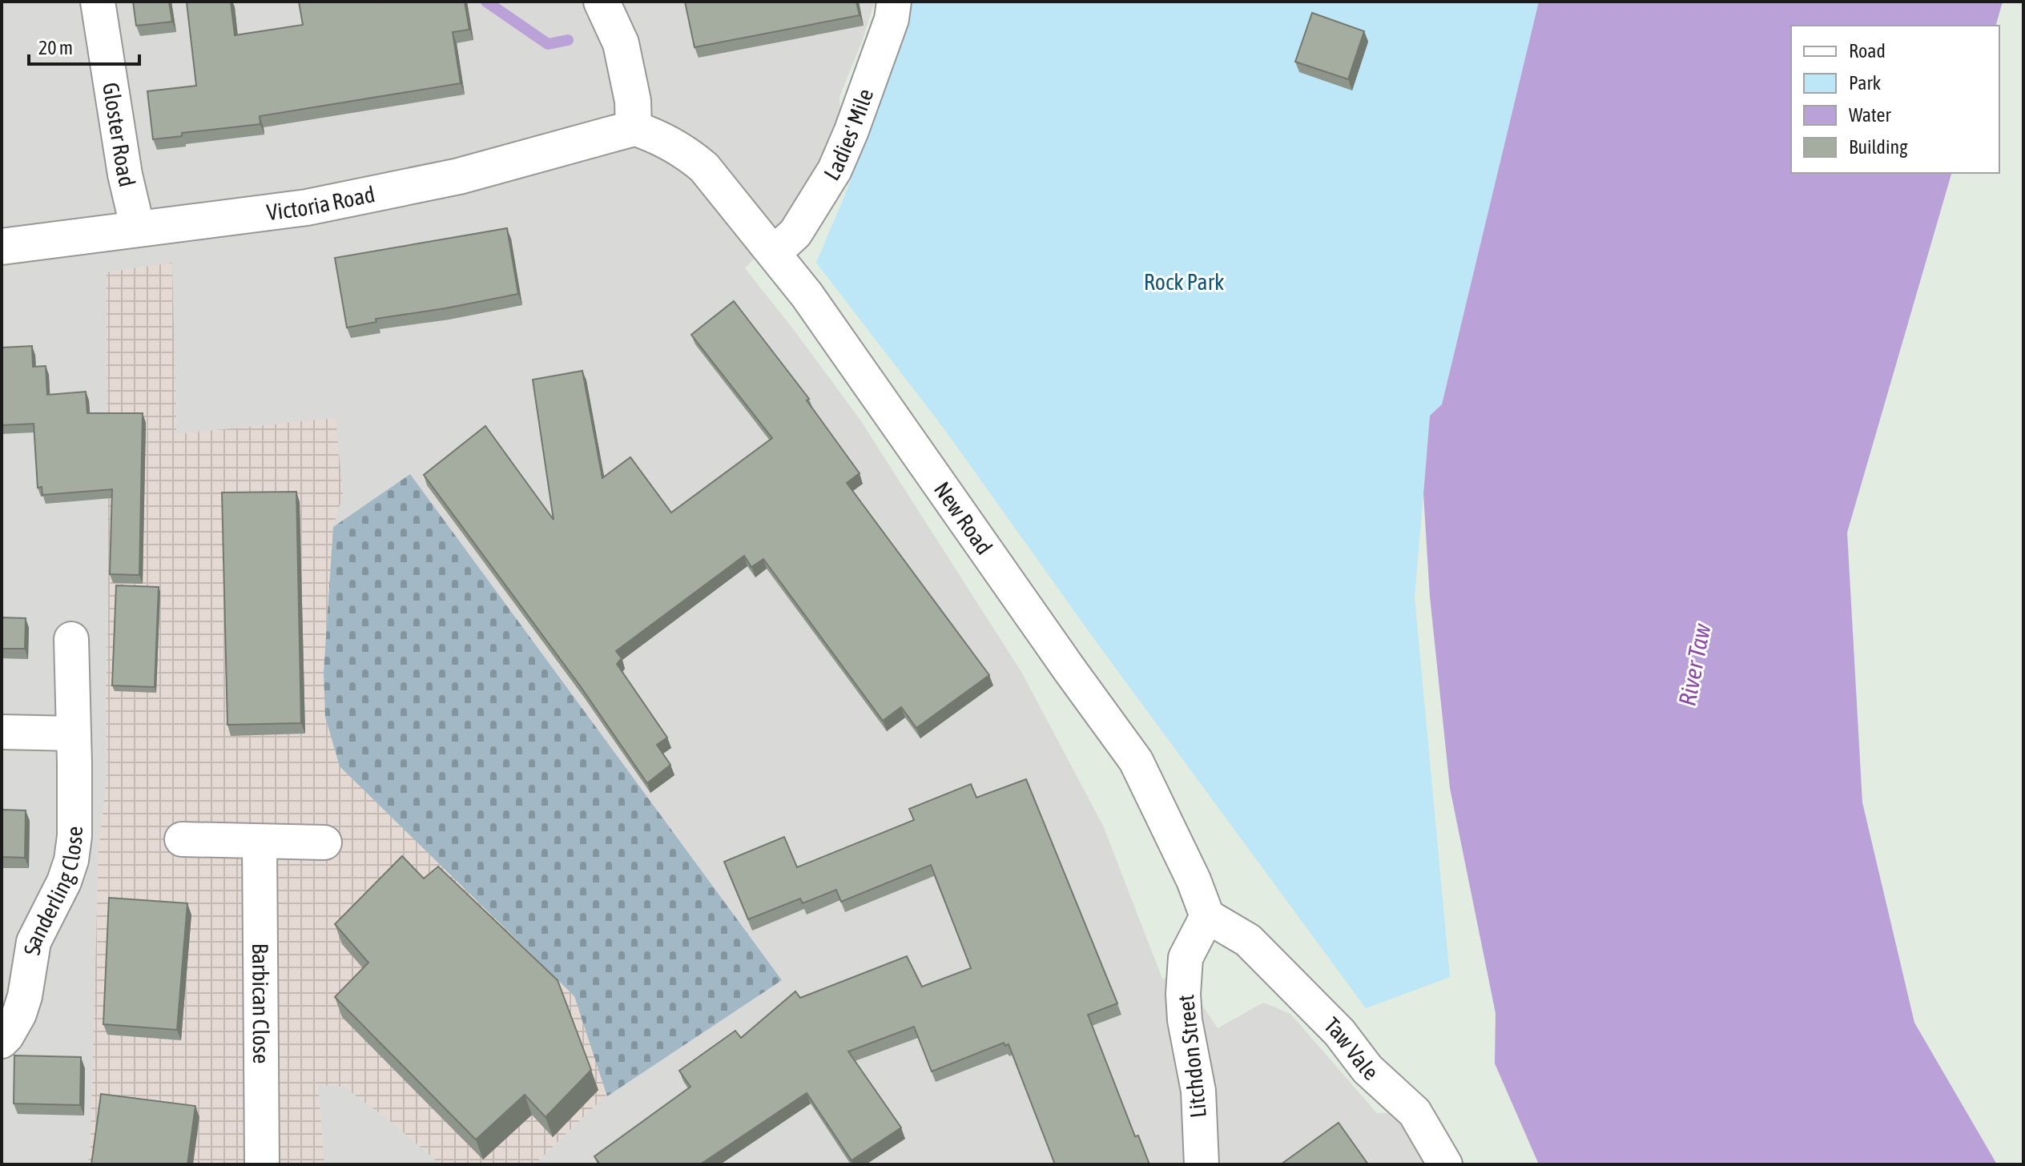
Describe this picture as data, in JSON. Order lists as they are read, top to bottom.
{
  "streets": {
    "street": [
      "Ladies' Mile",
      "Gloster Road",
      "Victoria Road",
      "New Road",
      "Sanderling Close",
      "Barbican Close",
      "Taw Vale",
      "Litchdon Street"
    ]
  },
  "crossings": [
    ["Ladies' Mile", "New Road"],
    ["Gloster Road", "Victoria Road"],
    ["Victoria Road", "New Road"],
    ["New Road", "Taw Vale"],
    ["New Road", "Litchdon Street"],
    ["Taw Vale", "Litchdon Street"]
  ],
  "water": ["River Taw"],
  "parks": ["Rock Park"],
  "legend": [
    "Road",
    "Park",
    "Water",
    "Building"
  ],
  "scale_bar": "20 m"
}
